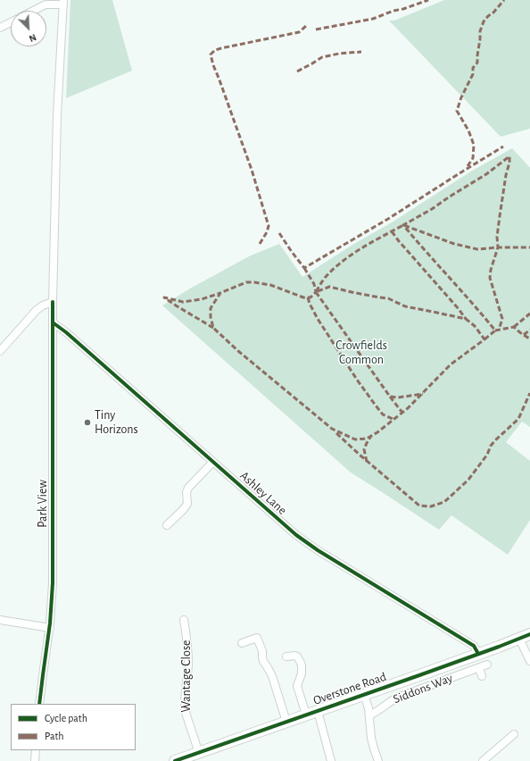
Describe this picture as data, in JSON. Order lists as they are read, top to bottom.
{
  "streets": {
    "street": [
      "Ashley Lane",
      "Park View",
      "Wantage Close",
      "Overstone Road",
      "Siddons Way"
    ]
  },
  "crossings": [
    ["Ashley Lane", "Park View"],
    ["Ashley Lane", "Overstone Road"],
    ["Wantage Close", "Overstone Road"]
  ],
  "parks": ["Crowfields Common"],
  "places": ["Tiny Horizons"],
  "legend": ["Cycle path", "Path"],
  "north": "bottom right"
}
